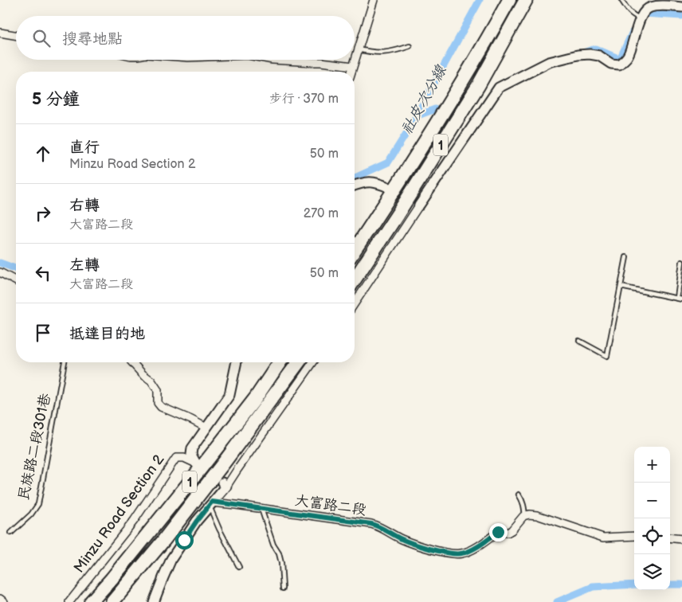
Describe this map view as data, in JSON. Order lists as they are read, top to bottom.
{
  "streets": {
    "highway": ["1"],
    "street": ["大富路二段", "Minzu Road Section 2"],
    "lane": ["民族路二段301巷"]
  },
  "water": ["社皮次分線"],
  "page": {
    "search": "搜尋地點",
    "heading": ["5 分鐘", "步行 · 370 m"],
    "list": [
      ["直行", "Minzu Road Section 2", "50 m"],
      ["右轉", "大富路二段", "270 m"],
      ["左轉", "大富路二段", "50 m"],
      "抵達目的地"
    ],
    "map_buttons": ["+", "−"]
  }
}
